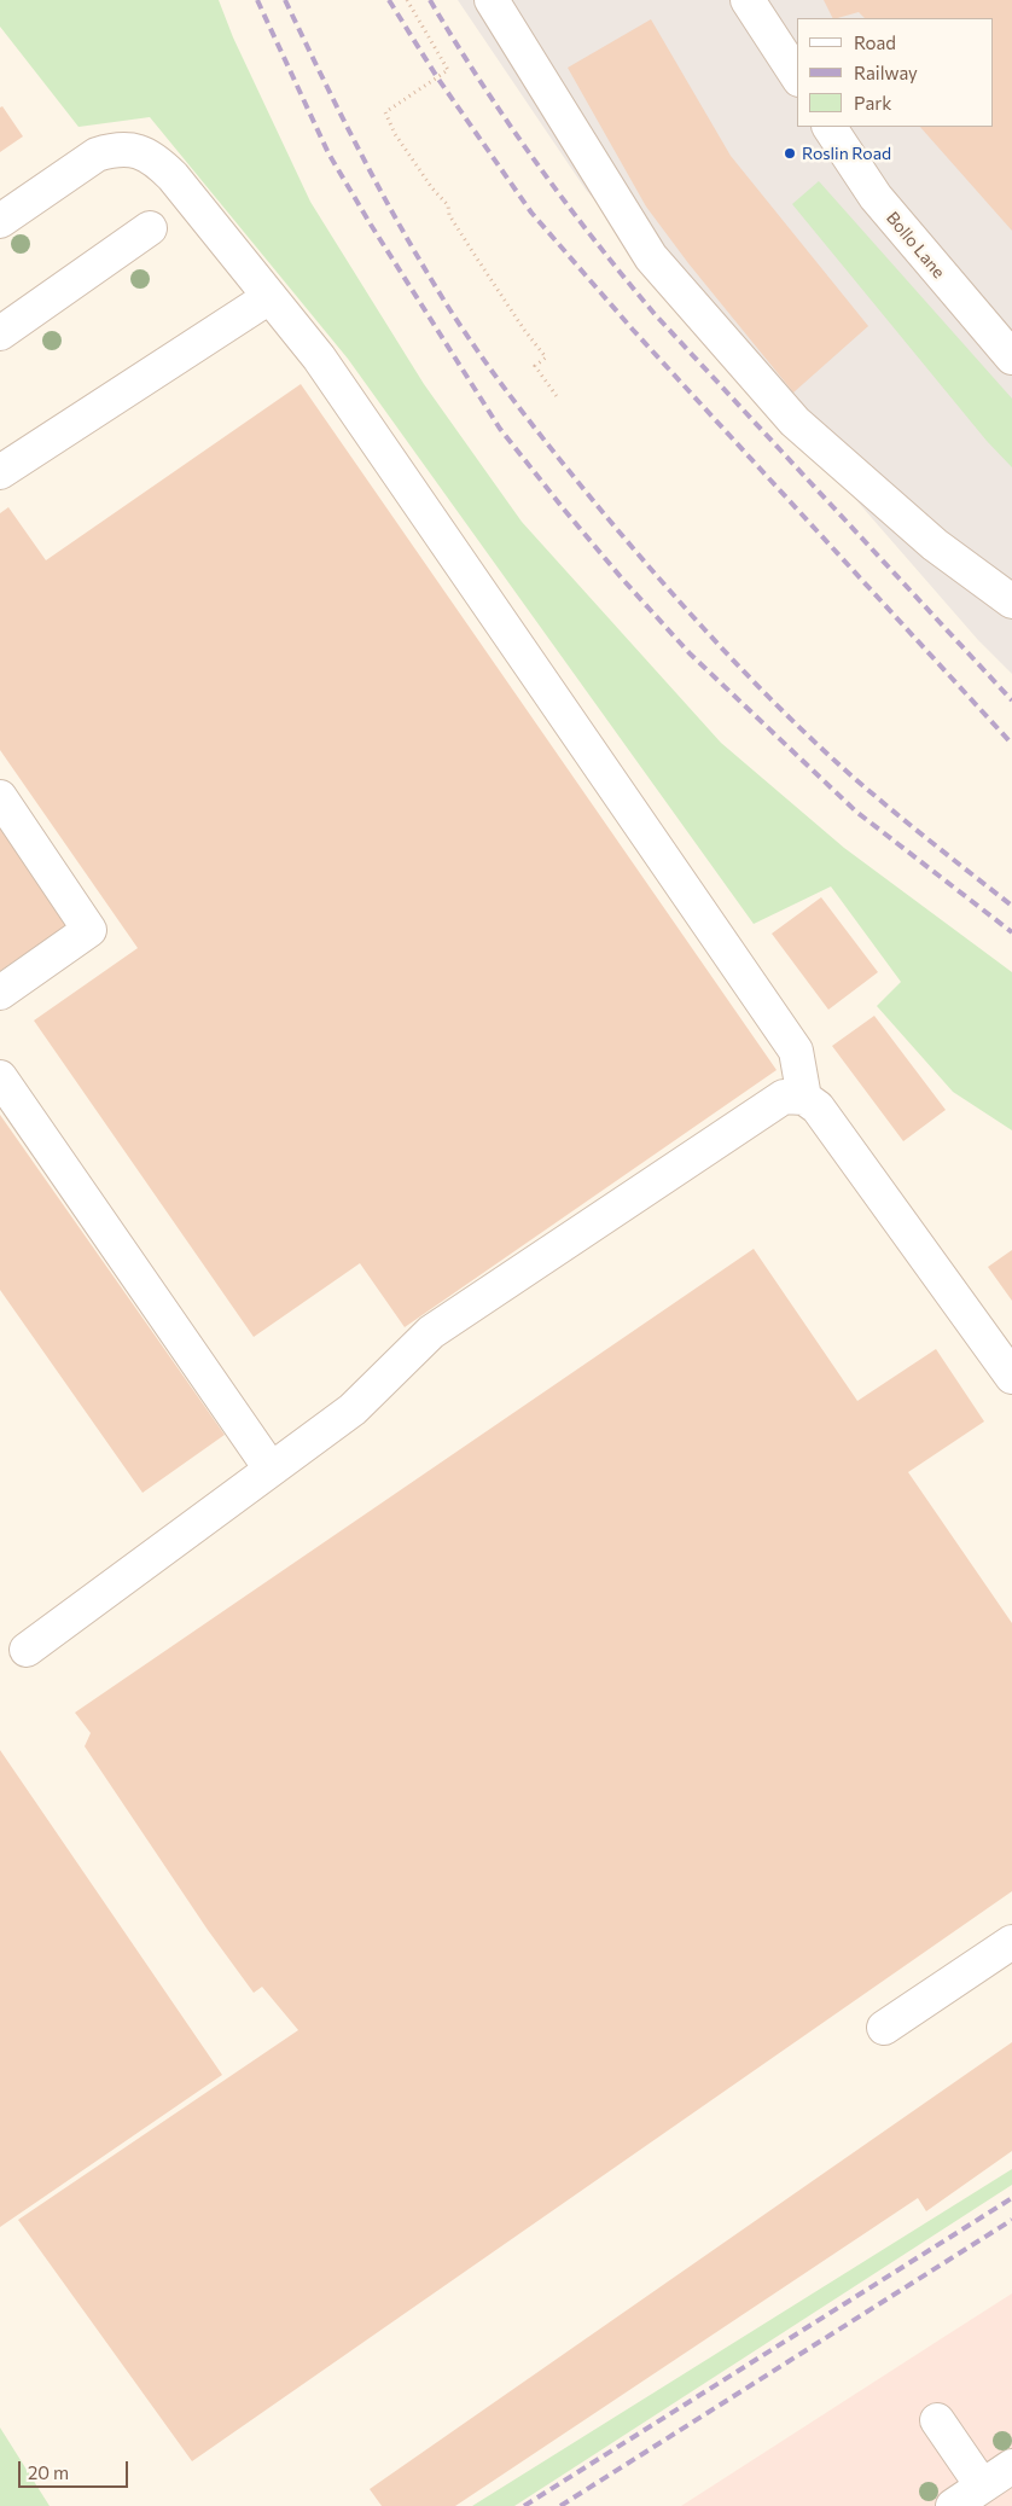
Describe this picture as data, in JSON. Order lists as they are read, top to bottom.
{
  "streets": {
    "street": ["Bollo Lane"]
  },
  "places": ["Roslin Road"],
  "legend": ["Road", "Railway", "Park"],
  "scale_bar": "20 m"
}
